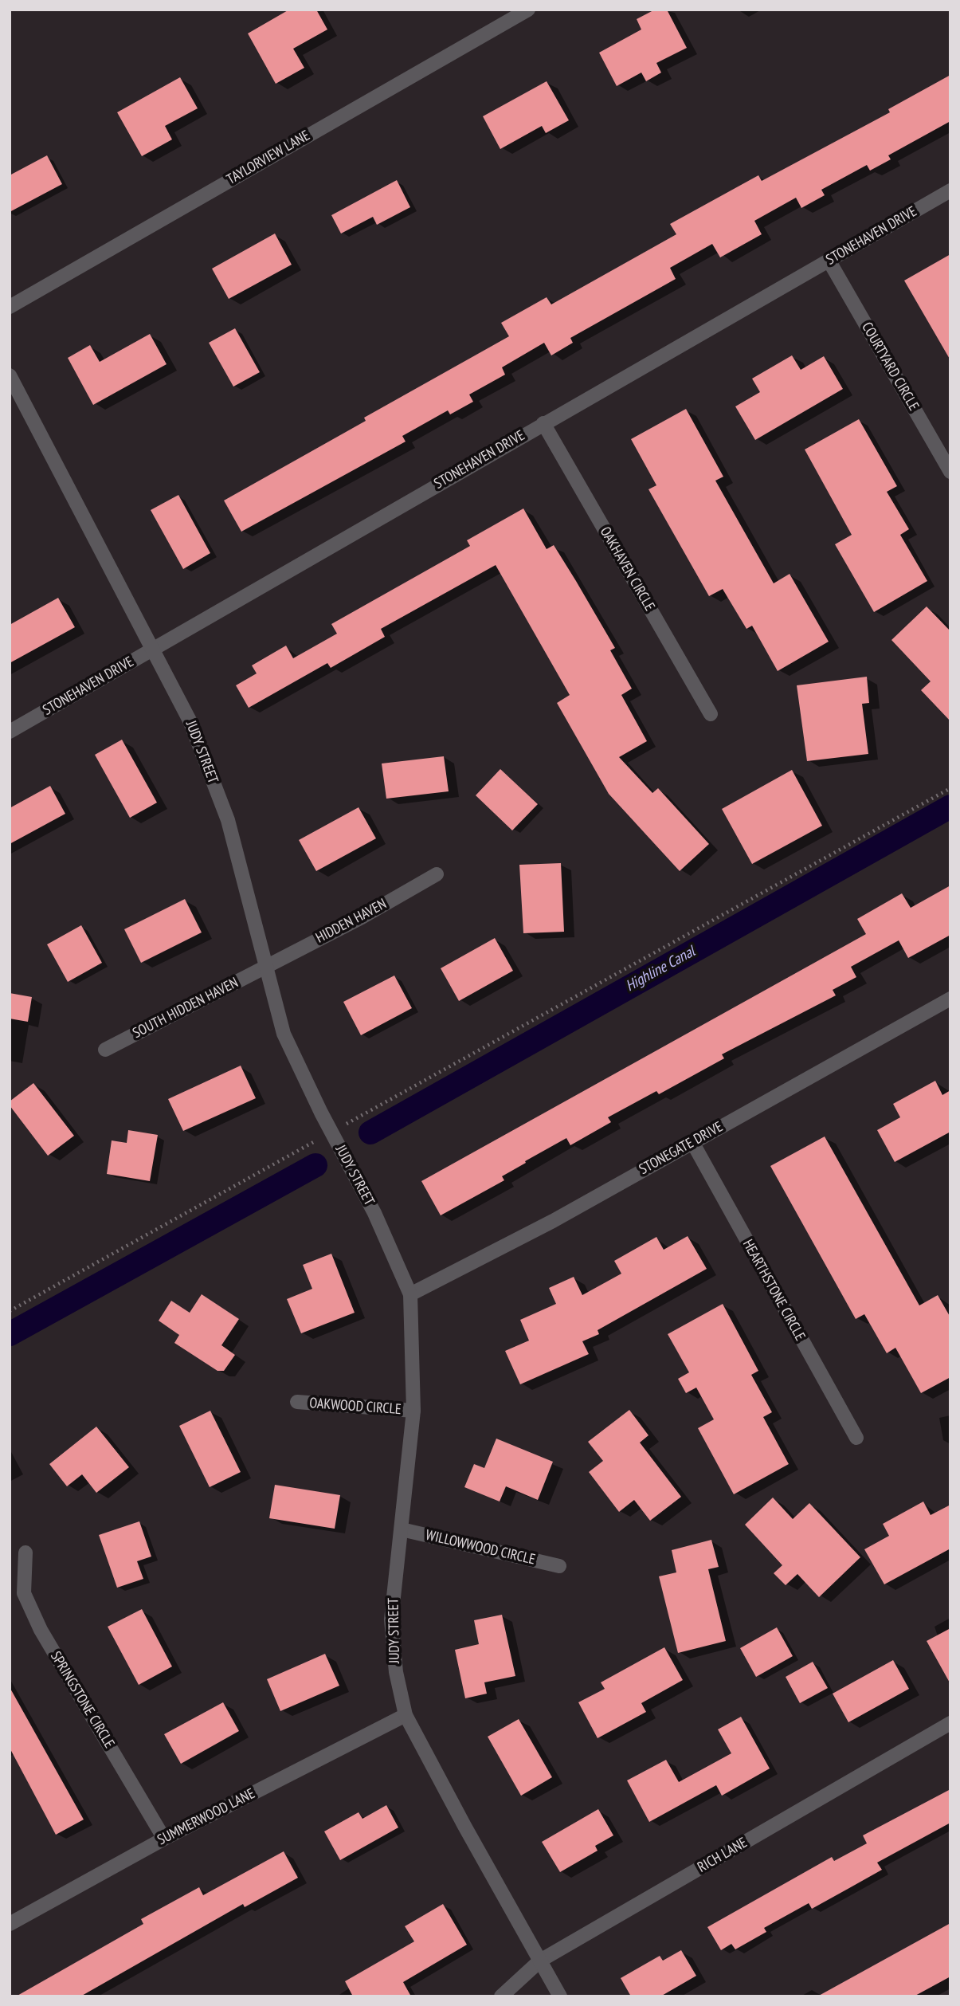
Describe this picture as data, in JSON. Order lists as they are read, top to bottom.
{
  "streets": {
    "street": [
      "TAYLORVIEW LANE",
      "STONEHAVEN DRIVE",
      "COURTYARD CIRCLE",
      "OAKHAVEN CIRCLE",
      "JUDY STREET",
      "HIDDEN HAVEN",
      "SOUTH HIDDEN HAVEN",
      "STONEGATE DRIVE",
      "HEARTHSTONE CIRCLE",
      "OAKWOOD CIRCLE",
      "WILLOWWOOD CIRCLE",
      "SPRINGSTONE CIRCLE",
      "SUMMERWOOD LANE",
      "RICH LANE"
    ]
  },
  "crossings": [
    ["STONEHAVEN DRIVE", "COURTYARD CIRCLE"],
    ["STONEHAVEN DRIVE", "OAKHAVEN CIRCLE"],
    ["STONEHAVEN DRIVE", "JUDY STREET"],
    ["JUDY STREET", "HIDDEN HAVEN"],
    ["JUDY STREET", "SOUTH HIDDEN HAVEN"],
    ["JUDY STREET", "STONEGATE DRIVE"],
    ["JUDY STREET", "OAKWOOD CIRCLE"],
    ["JUDY STREET", "WILLOWWOOD CIRCLE"],
    ["JUDY STREET", "SUMMERWOOD LANE"],
    ["JUDY STREET", "RICH LANE"],
    ["HIDDEN HAVEN", "SOUTH HIDDEN HAVEN"],
    ["STONEGATE DRIVE", "HEARTHSTONE CIRCLE"],
    ["SPRINGSTONE CIRCLE", "SUMMERWOOD LANE"]
  ],
  "water": ["Highline Canal"]
}
